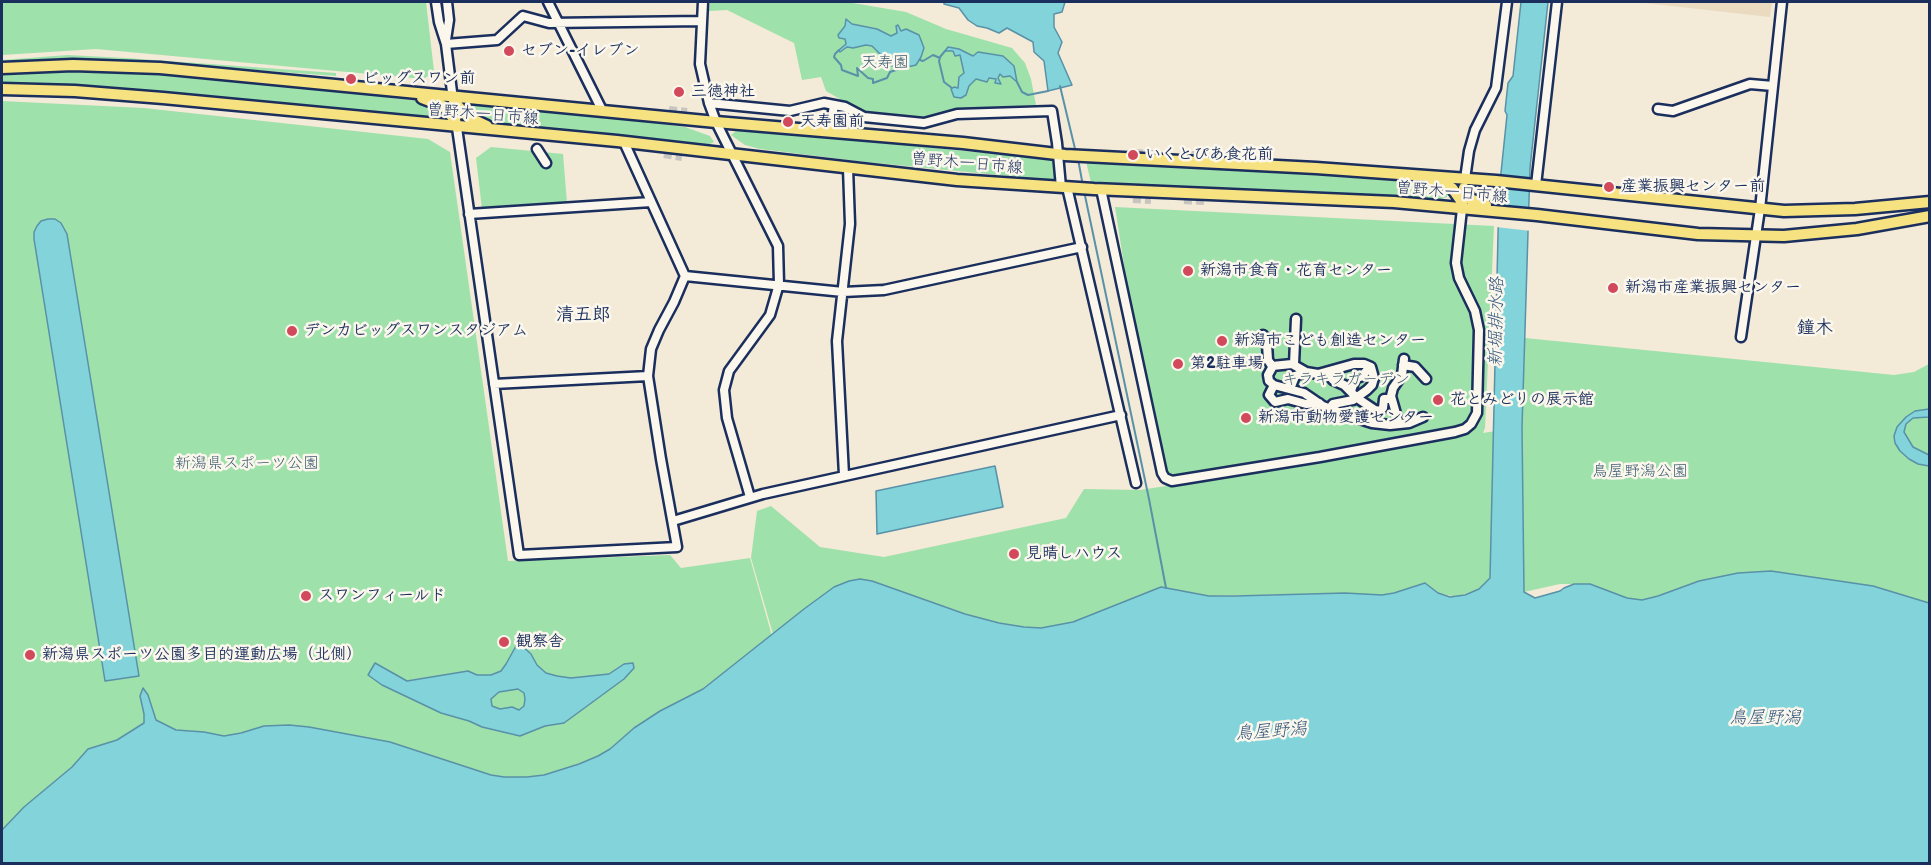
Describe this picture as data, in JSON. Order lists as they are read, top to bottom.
{
  "streets": {
    "main road": ["曽野木一日市線"]
  },
  "districts": ["清五郎", "鐘木"],
  "water": ["新堀排水路", "鳥屋野潟"],
  "parks": [
    "天寿園",
    "キラキラガーデン",
    "新潟県スポーツ公園",
    "鳥屋野潟公園"
  ],
  "places": [
    "セブン-イレブン",
    "ビッグスワン前",
    "三徳神社",
    "天寿園前",
    "いくとぴあ食花前",
    "産業振興センター前",
    "新潟市食育・花育センター",
    "新潟市産業振興センター",
    "デンカビッグスワンスタジアム",
    "新潟市こども創造センター",
    "第2駐車場",
    "花とみどりの展示館",
    "新潟市動物愛護センター",
    "見晴しハウス",
    "スワンフィールド",
    "観察舎",
    "新潟県スポーツ公園多目的運動広場（北側）"
  ]
}
